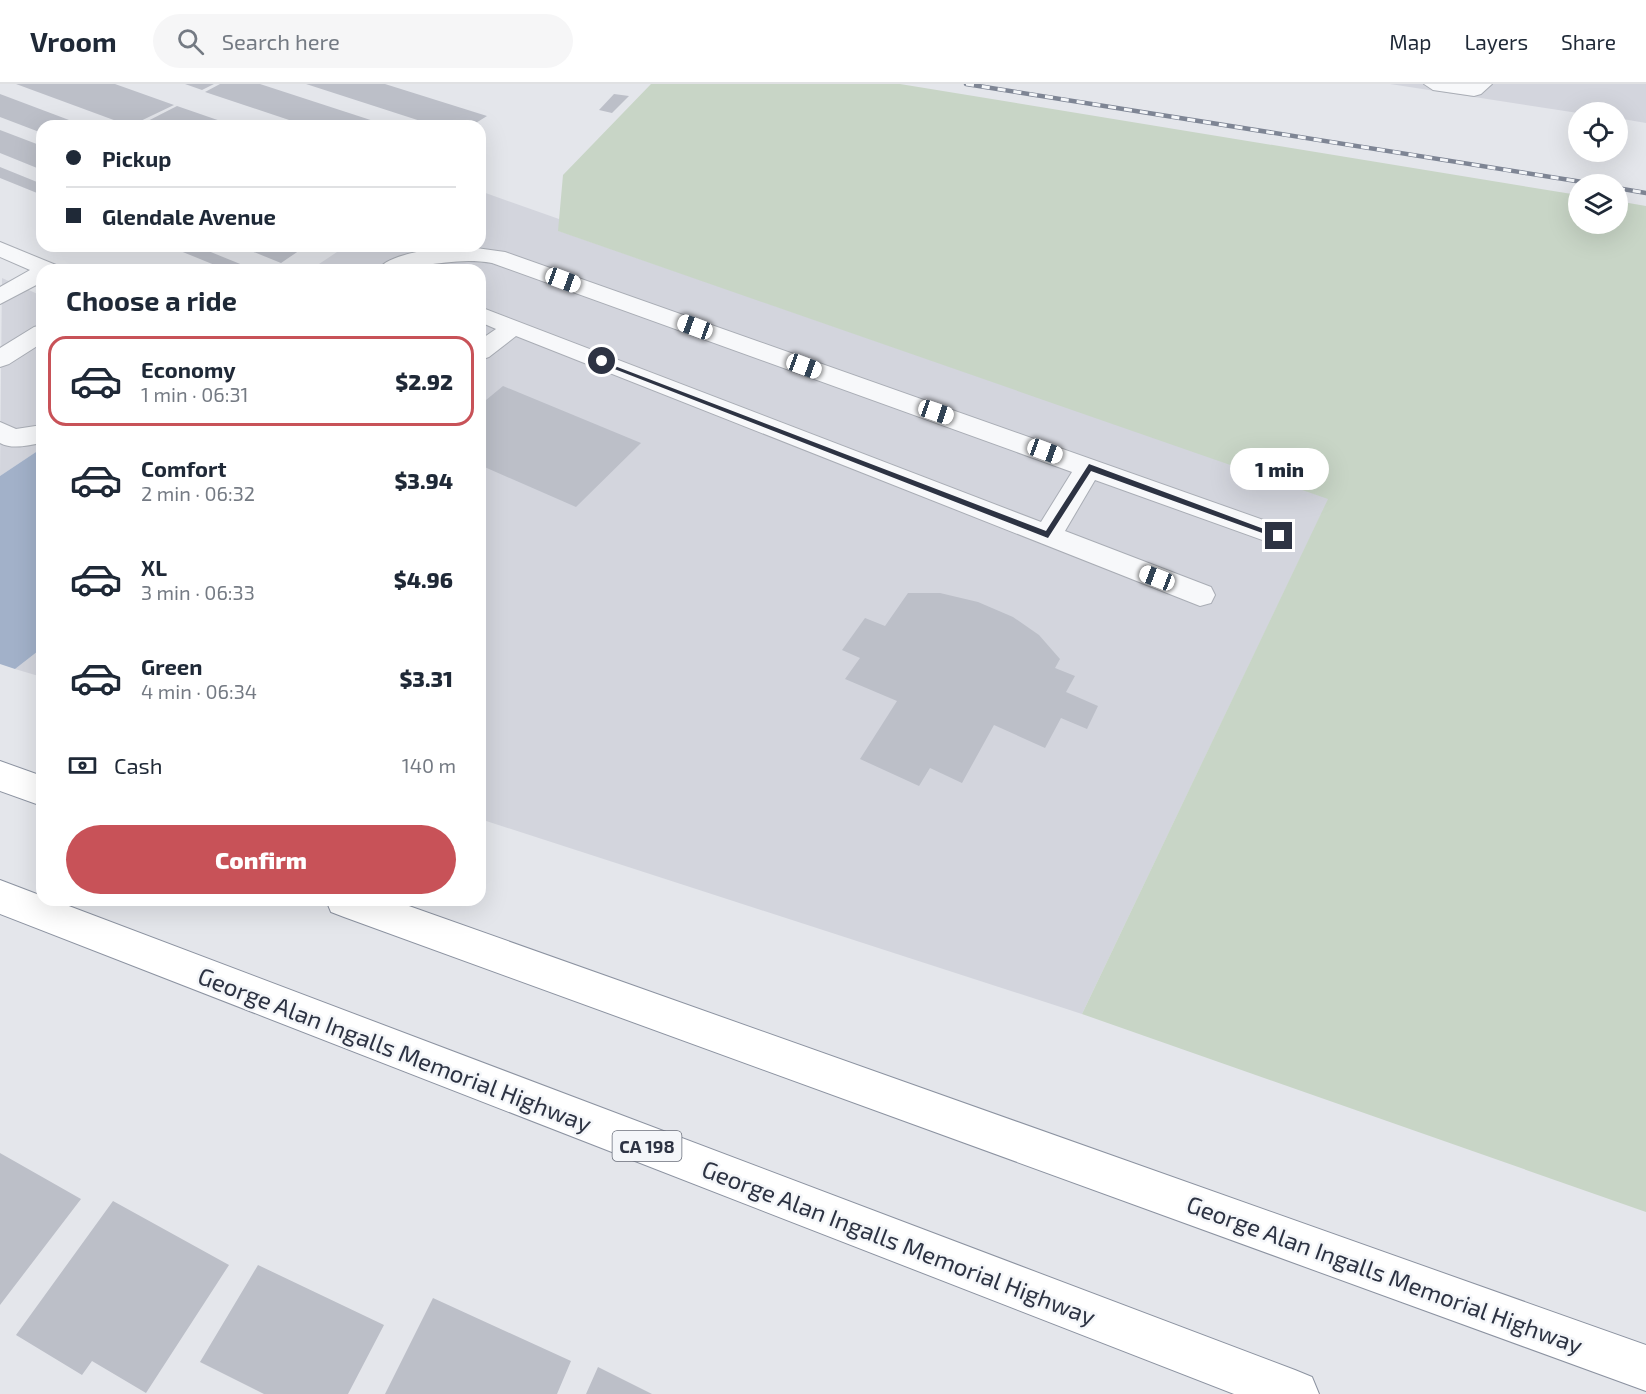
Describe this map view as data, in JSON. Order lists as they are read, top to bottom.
{
  "streets": {
    "highway": ["George Alan Ingalls Memorial Highway", "CA 198"]
  },
  "page": {
    "header": "Vroom",
    "search": "Search here",
    "nav": ["Map", "Layers", "Share"],
    "banner": ["Pickup", "Glendale Avenue"],
    "heading": "Choose a ride",
    "list": [
      {
        "name": "Economy",
        "note": "1 min · 06:31",
        "value": "$2.92"
      },
      {
        "name": "Comfort",
        "note": "2 min · 06:32",
        "value": "$3.94"
      },
      {
        "name": "XL",
        "note": "3 min · 06:33",
        "value": "$4.96"
      },
      {
        "name": "Green",
        "note": "4 min · 06:34",
        "value": "$3.31"
      }
    ],
    "bubble": "1 min",
    "pay": ["Cash", "140 m"],
    "buttons": "Confirm"
  }
}
